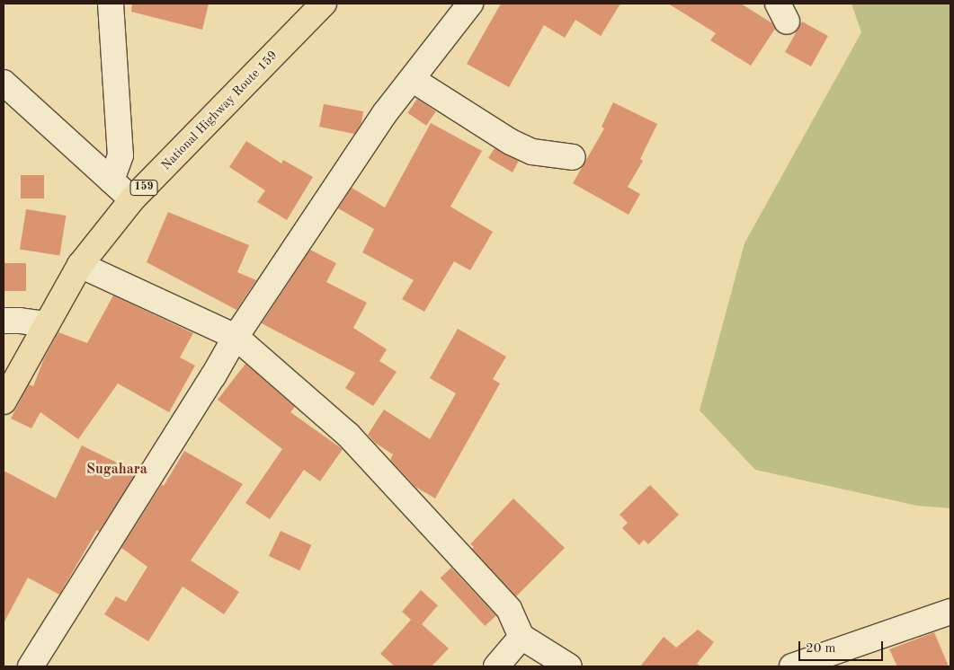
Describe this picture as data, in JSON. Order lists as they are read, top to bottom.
{
  "streets": {
    "highway": ["National Highway Route 159", "159"]
  },
  "districts": ["Sugahara"],
  "scale_bar": "20 m"
}
